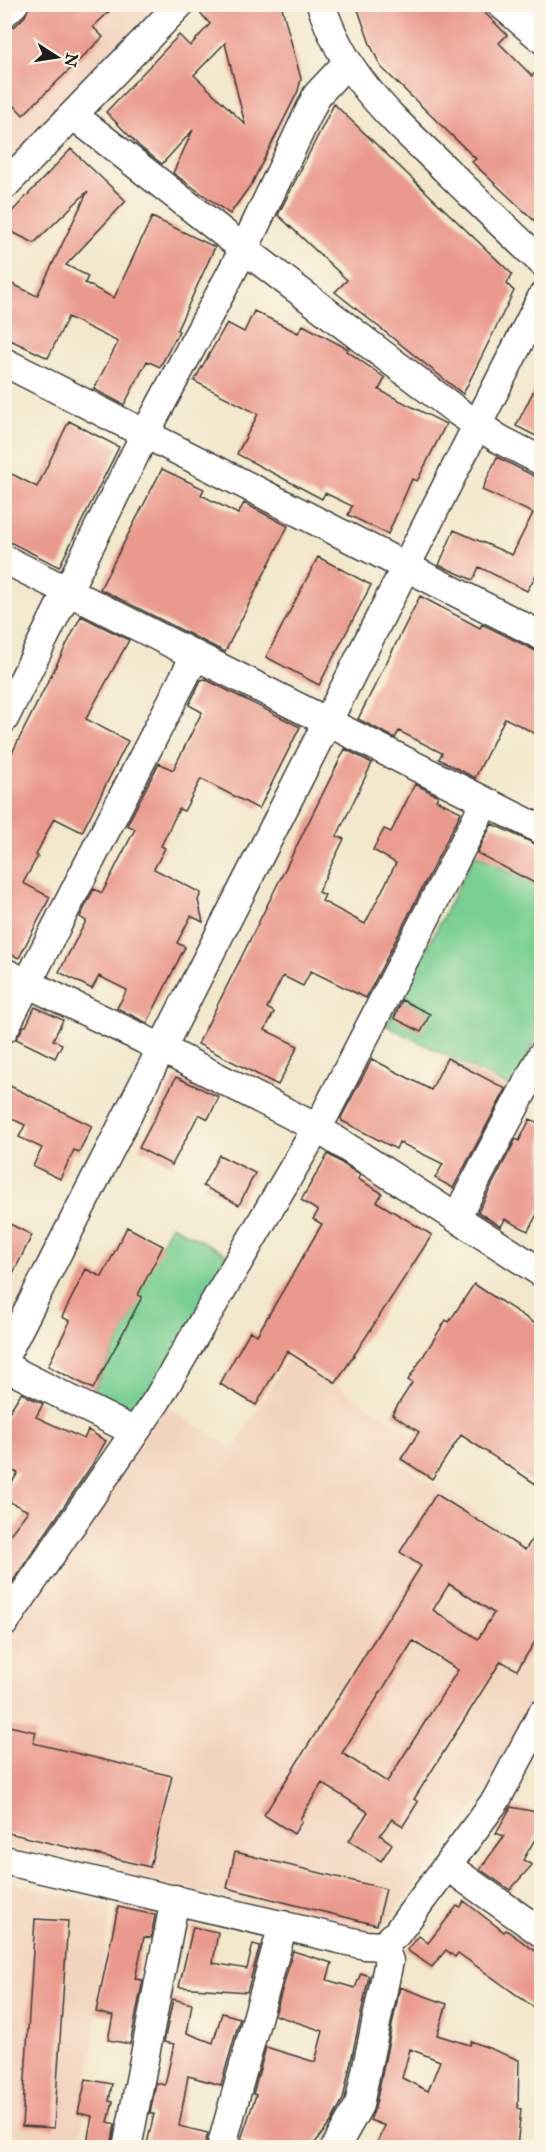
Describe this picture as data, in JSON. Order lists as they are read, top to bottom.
{
  "north": "right"
}
